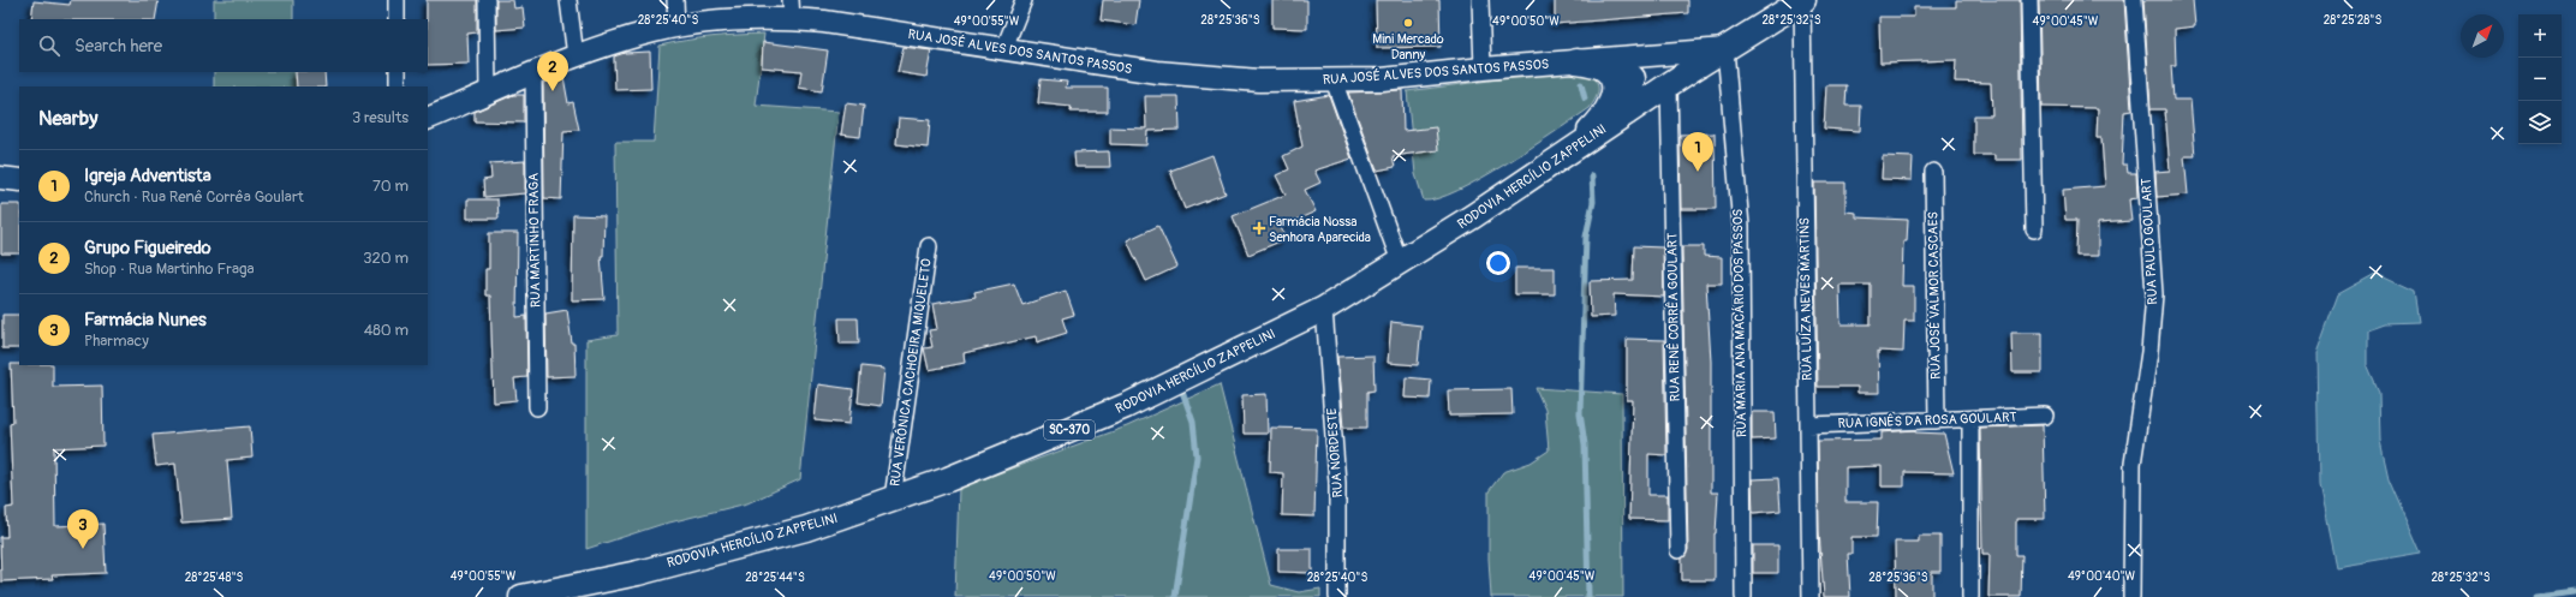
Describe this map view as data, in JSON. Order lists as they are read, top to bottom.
{
  "streets": {
    "main road": ["RODOVIA HERCÍLIO ZAPPELINI", "SC-370"],
    "street": [
      "RUA JOSÉ ALVES DOS SANTOS PASSOS",
      "RUA MARTINHO FRAGA",
      "RUA PAULO GOULART",
      "RUA JOSÉ VALMOR CASCAES",
      "RUA LUÍZA NEVES MARTINS",
      "RUA RENÊ CORRÊA GOULART",
      "RUA MARIA ANA MACÁRIO DOS PASSOS",
      "RUA VERÔNICA CACHOEIRA MIQUELETO",
      "RUA IGNÊS DA ROSA GOULART",
      "RUA NORDESTE"
    ]
  },
  "crossings": [
    ["RUA JOSÉ ALVES DOS SANTOS PASSOS", "RODOVIA HERCÍLIO ZAPPELINI"],
    ["RUA JOSÉ ALVES DOS SANTOS PASSOS", "RUA MARTINHO FRAGA"],
    ["RUA JOSÉ ALVES DOS SANTOS PASSOS", "RUA RENÊ CORRÊA GOULART"],
    ["RUA JOSÉ ALVES DOS SANTOS PASSOS", "RUA MARIA ANA MACÁRIO DOS PASSOS"],
    ["RODOVIA HERCÍLIO ZAPPELINI", "RUA LUÍZA NEVES MARTINS"],
    ["RODOVIA HERCÍLIO ZAPPELINI", "RUA RENÊ CORRÊA GOULART"],
    ["RODOVIA HERCÍLIO ZAPPELINI", "RUA MARIA ANA MACÁRIO DOS PASSOS"],
    ["RODOVIA HERCÍLIO ZAPPELINI", "RUA VERÔNICA CACHOEIRA MIQUELETO"],
    ["RODOVIA HERCÍLIO ZAPPELINI", "RUA NORDESTE"],
    ["RUA JOSÉ VALMOR CASCAES", "RUA IGNÊS DA ROSA GOULART"],
    ["RUA LUÍZA NEVES MARTINS", "RUA IGNÊS DA ROSA GOULART"]
  ],
  "places": {
    "other": ["Mini Mercado Danny"],
    "health": ["Farmácia Nossa Senhora Aparecida"]
  },
  "north": "top right",
  "page": {
    "map_buttons": ["+", "−"],
    "search": "Search here",
    "pins": ["2", "1", "3"],
    "heading": ["Nearby", "3 results"],
    "list": [
      {
        "mark": "1",
        "name": "Igreja Adventista",
        "note": "Church · Rua Renê Corrêa Goulart",
        "value": "70 m"
      },
      {
        "mark": "2",
        "name": "Grupo Figueiredo",
        "note": "Shop · Rua Martinho Fraga",
        "value": "320 m"
      },
      {
        "mark": "3",
        "name": "Farmácia Nunes",
        "note": "Pharmacy",
        "value": "480 m"
      }
    ]
  },
  "coordinates": [
    "28°25'40\"S",
    "28°25'36\"S",
    "28°25'32\"S",
    "28°25'28\"S",
    "49°00'55\"W",
    "49°00'50\"W",
    "49°00'45\"W",
    "49°00'40\"W",
    "28°25'48\"S",
    "28°25'44\"S"
  ]
}
